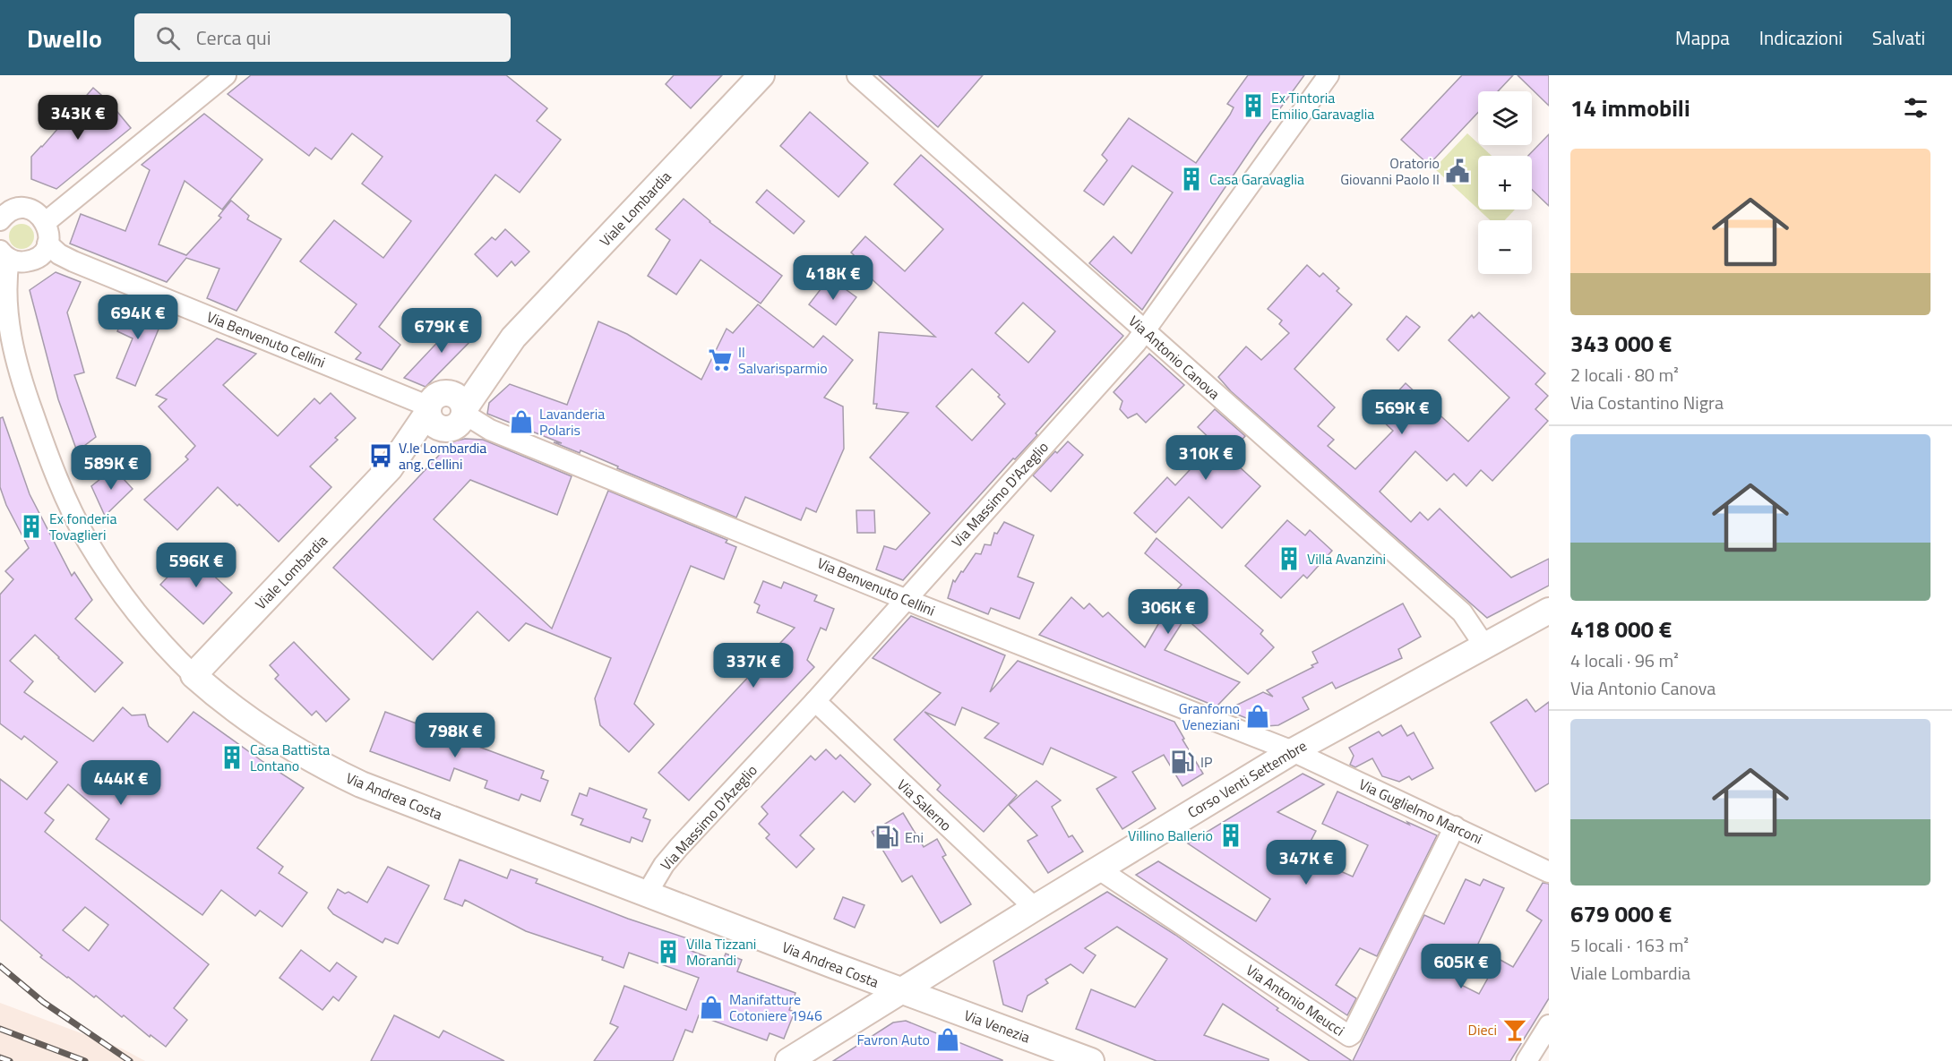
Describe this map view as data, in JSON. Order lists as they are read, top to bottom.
{
  "streets": {
    "street": [
      "Viale Lombardia",
      "Via Benvenuto Cellini",
      "Via Antonio Canova",
      "Via Massimo D'Azeglio",
      "Corso Venti Settembre",
      "Via Andrea Costa",
      "Via Salerno",
      "Via Guglielmo Marconi",
      "Via Antonio Meucci",
      "Via Venezia"
    ]
  },
  "crossings": [
    ["Viale Lombardia", "Via Benvenuto Cellini"],
    ["Viale Lombardia", "Via Andrea Costa"],
    ["Via Benvenuto Cellini", "Via Massimo D'Azeglio"],
    ["Via Benvenuto Cellini", "Corso Venti Settembre"],
    ["Via Benvenuto Cellini", "Via Guglielmo Marconi"],
    ["Via Antonio Canova", "Via Massimo D'Azeglio"],
    ["Via Antonio Canova", "Corso Venti Settembre"],
    ["Via Massimo D'Azeglio", "Via Andrea Costa"],
    ["Via Massimo D'Azeglio", "Via Salerno"],
    ["Corso Venti Settembre", "Via Andrea Costa"],
    ["Corso Venti Settembre", "Via Salerno"],
    ["Corso Venti Settembre", "Via Guglielmo Marconi"],
    ["Corso Venti Settembre", "Via Antonio Meucci"],
    ["Corso Venti Settembre", "Via Venezia"],
    ["Via Andrea Costa", "Via Venezia"],
    ["Via Guglielmo Marconi", "Via Antonio Meucci"]
  ],
  "places": {
    "building": [
      "Ex Tintoria Emilio Garavaglia",
      "Casa Garavaglia",
      "Ex fonderia Tovaglieri",
      "Villa Avanzini",
      "Casa Battista Lontano",
      "Villino Ballerio",
      "Villa Tizzani Morandi"
    ],
    "public building": ["Oratorio Giovanni Paolo II"],
    "supermarket": ["Il Salvarisparmio"],
    "shop": [
      "Lavanderia Polaris",
      "Granforno Veneziani",
      "Manifatture Cotoniere 1946",
      "Favron Auto"
    ],
    "bus stop": ["V.le Lombardia ang. Cellini"],
    "fuel station": ["IP", "Eni"],
    "bar": ["Dieci"]
  },
  "page": {
    "header": "Dwello",
    "search": "Cerca qui",
    "nav": ["Mappa", "Indicazioni", "Salvati"],
    "heading": "14 immobili",
    "map_buttons": ["+", "−"],
    "price": [
      "343K €",
      "418K €",
      "694K €",
      "679K €",
      "569K €",
      "310K €",
      "589K €",
      "596K €",
      "306K €",
      "337K €",
      "798K €",
      "444K €",
      "347K €",
      "605K €"
    ],
    "list": [
      {
        "name": "343 000 €",
        "note": "2 locali · 80 m² · Via Costantino Nigra"
      },
      {
        "name": "418 000 €",
        "note": "4 locali · 96 m² · Via Antonio Canova"
      },
      {
        "name": "679 000 €",
        "note": "5 locali · 163 m² · Viale Lombardia"
      }
    ]
  }
}
